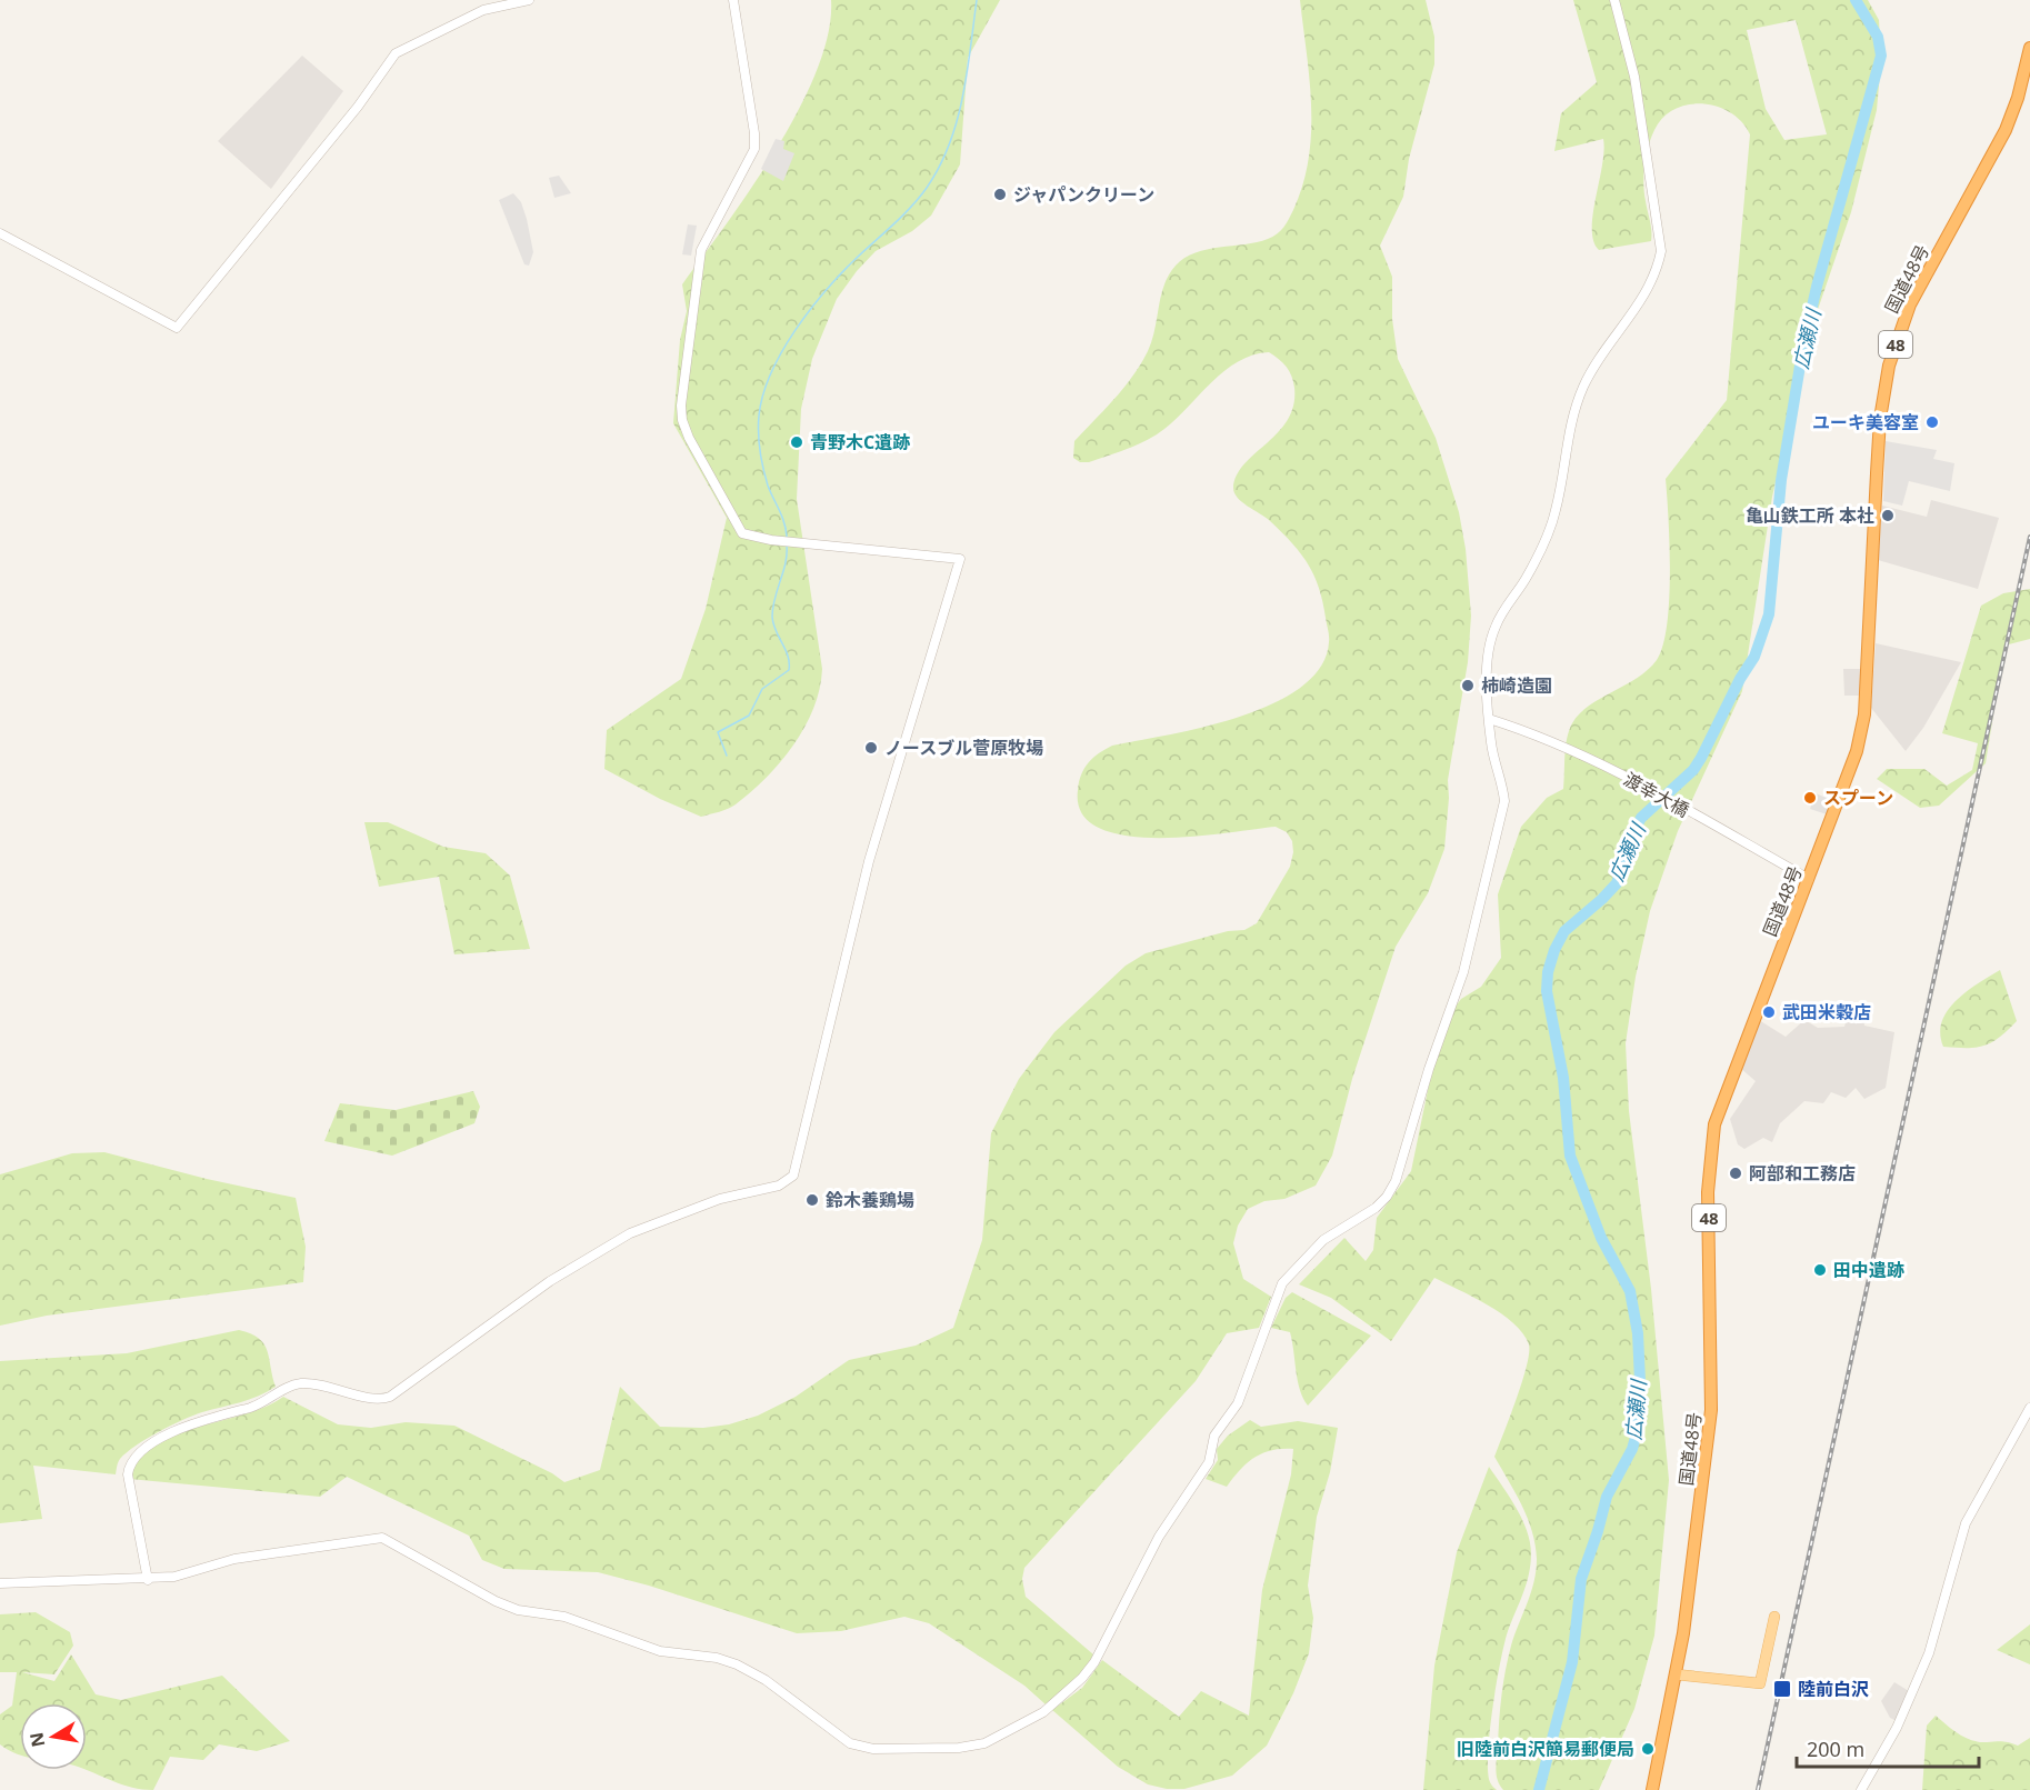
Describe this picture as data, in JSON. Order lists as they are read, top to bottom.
{
  "streets": {
    "highway": ["国道48号", "48"],
    "street": ["渡幸大橋"]
  },
  "crossings": [
    ["国道48号", "渡幸大橋"]
  ],
  "water": ["広瀬川"],
  "places": {
    "other": [
      "ジャパンクリーン",
      "ユーキ美容室",
      "青野木C遺跡",
      "亀山鉄工所 本社",
      "柿崎造園",
      "ノースブル菅原牧場",
      "スプーン",
      "武田米穀店",
      "阿部和工務店",
      "鈴木養鶏場",
      "田中遺跡",
      "旧陸前白沢簡易郵便局"
    ],
    "transit": ["陸前白沢"]
  },
  "scale_bar": "200 m",
  "north": "left"
}
